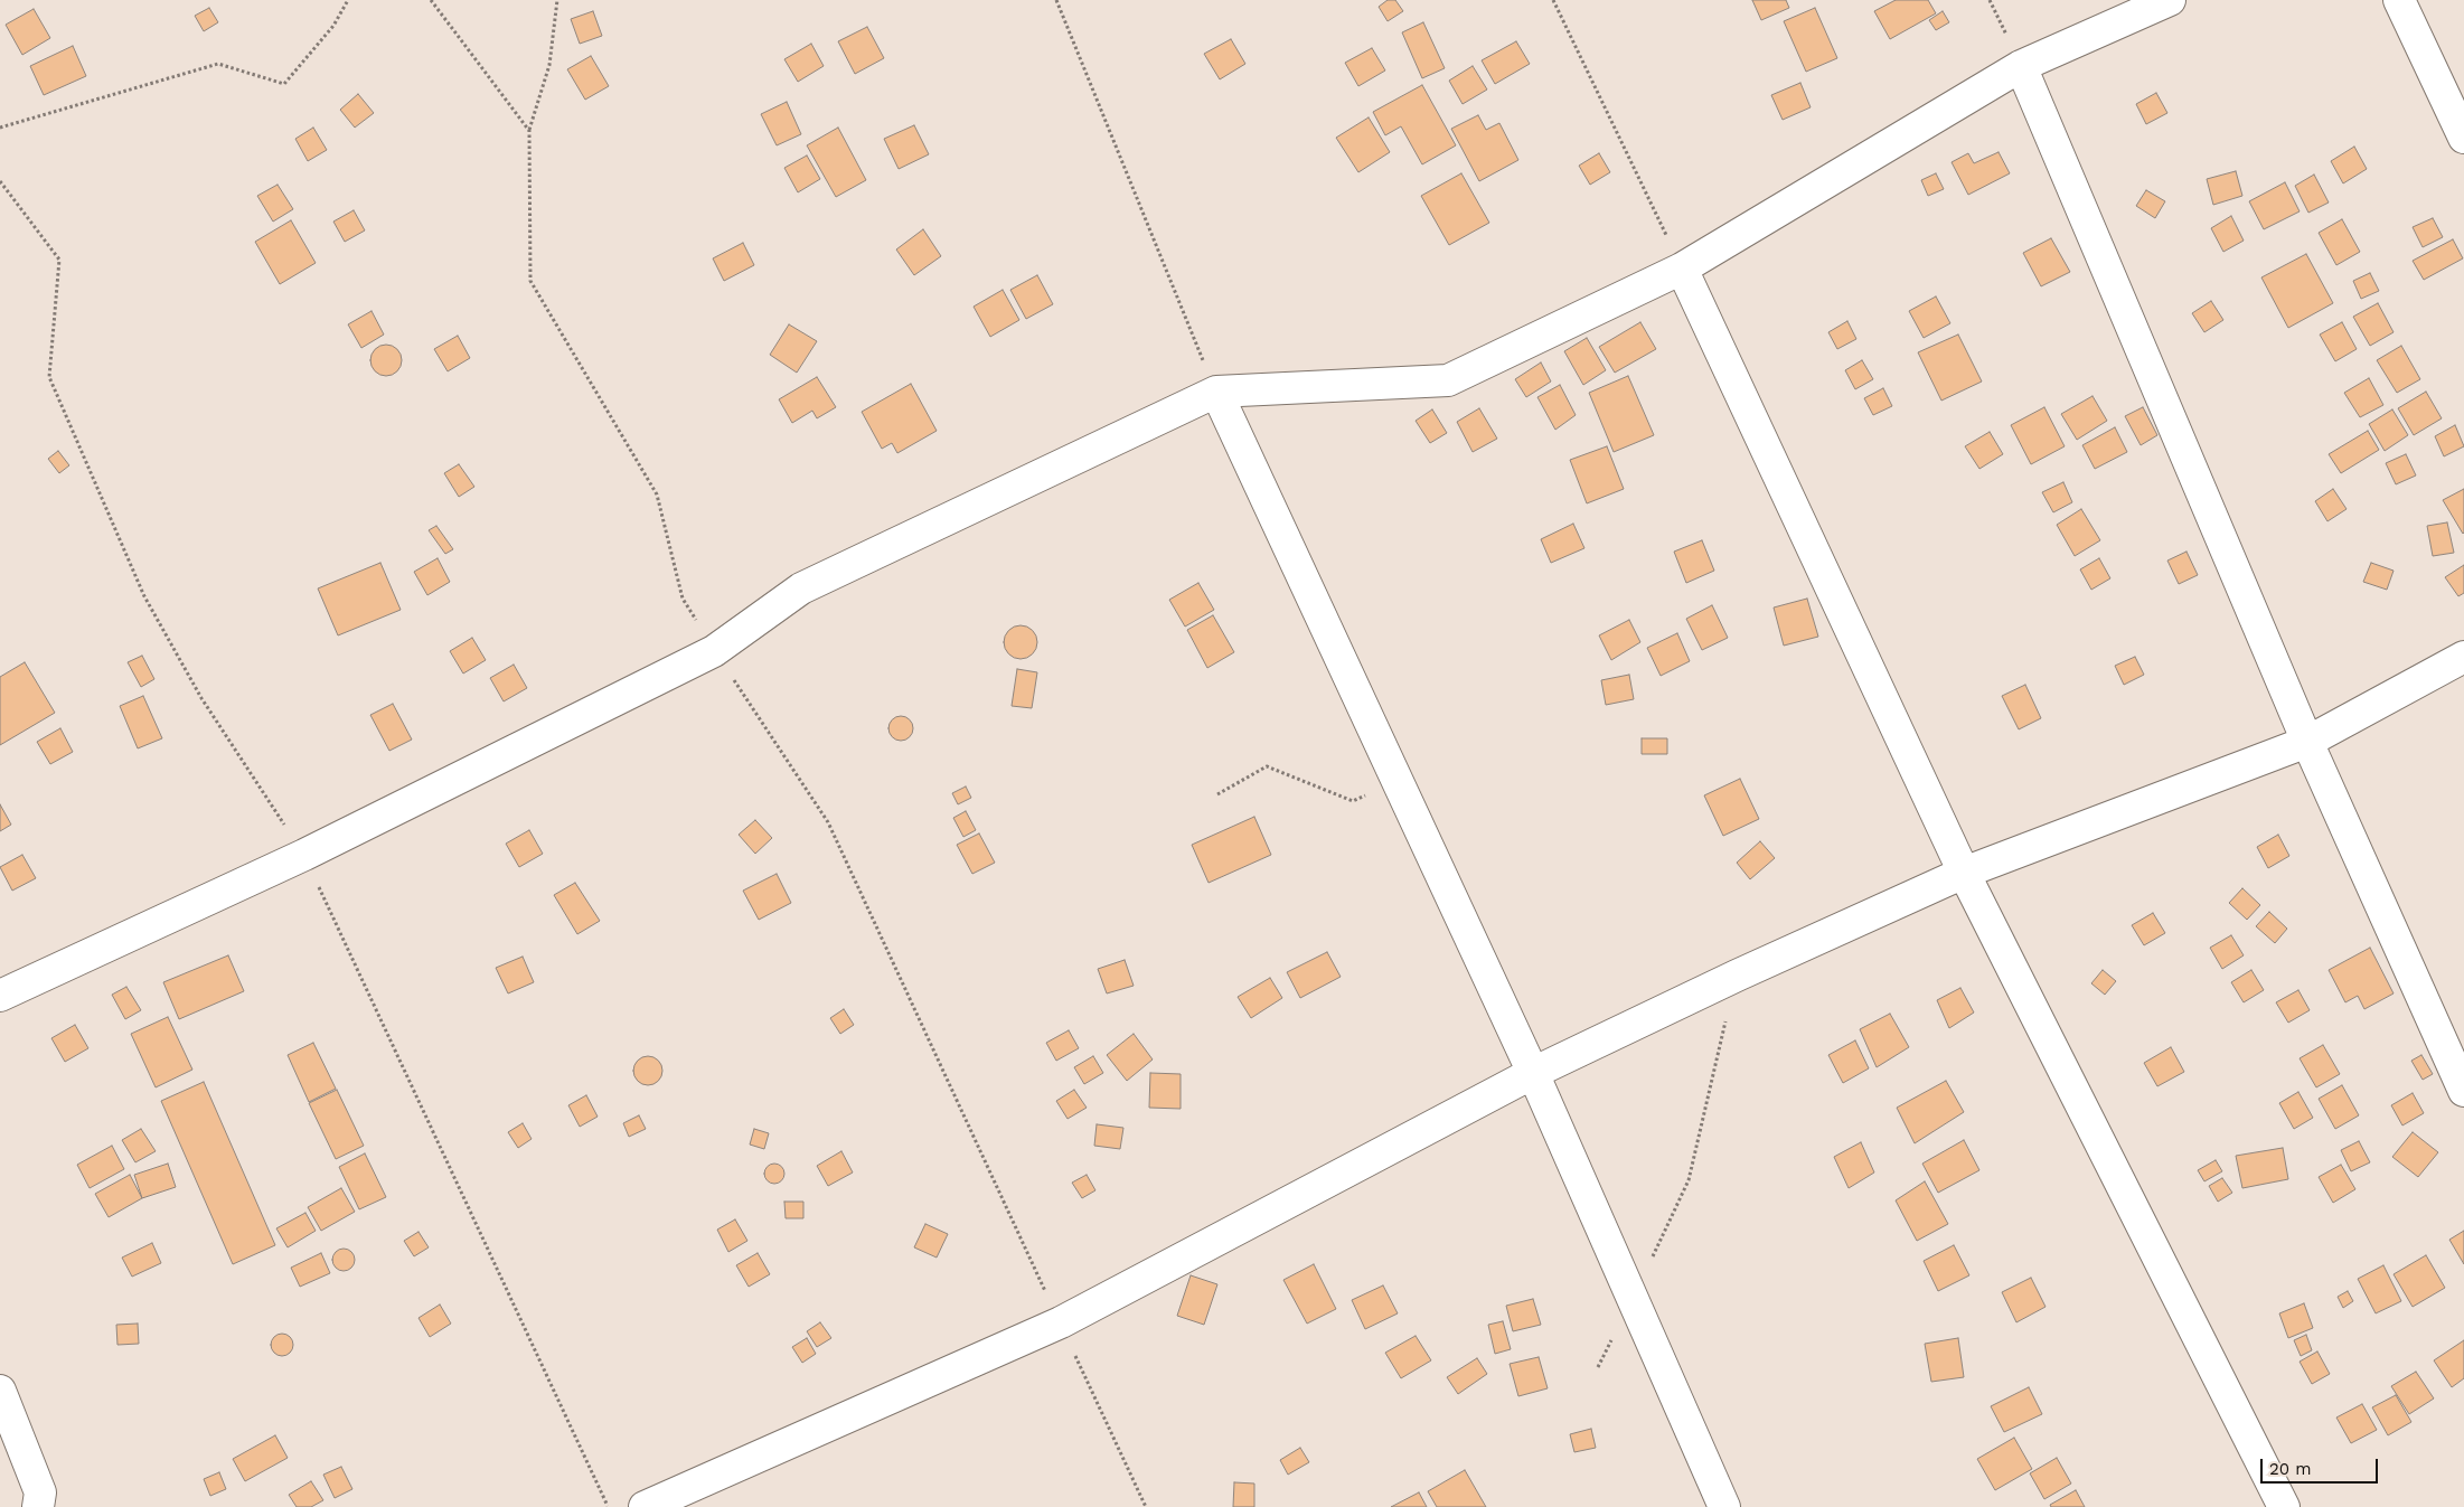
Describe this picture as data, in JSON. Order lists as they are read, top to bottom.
{
  "scale_bar": "20 m"
}
